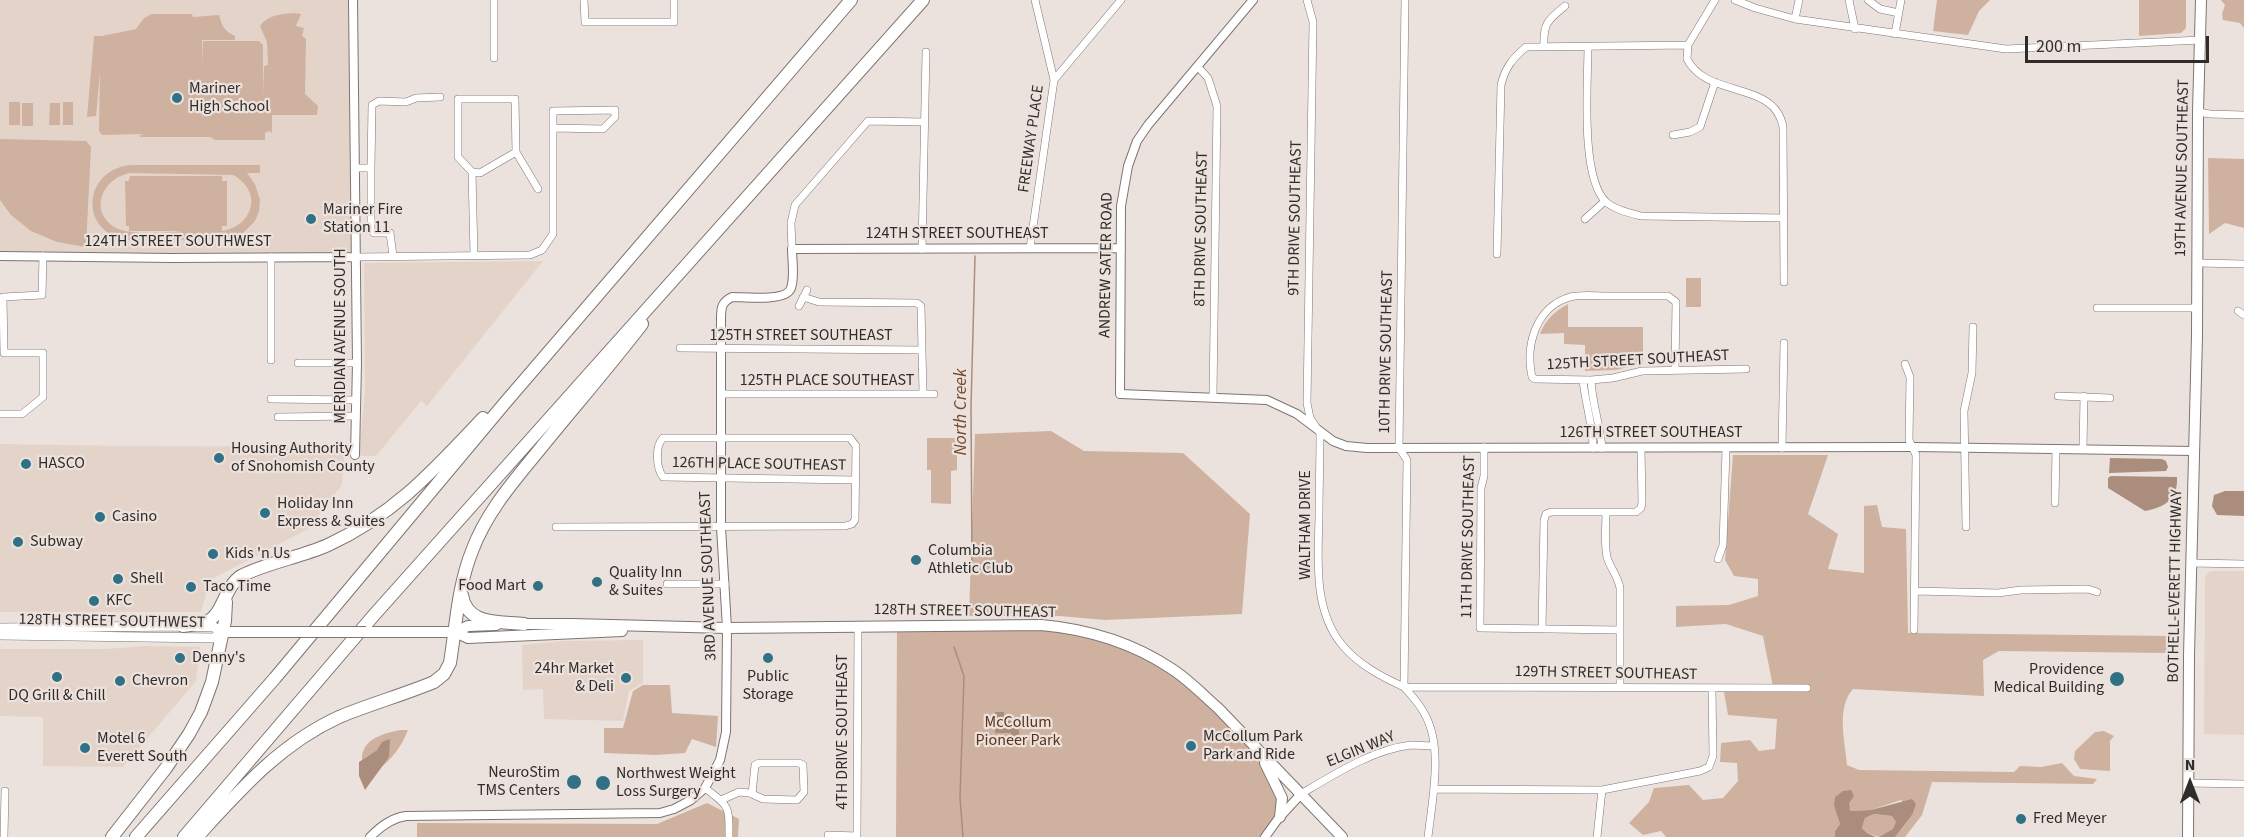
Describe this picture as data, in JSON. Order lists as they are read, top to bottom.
{
  "streets": {
    "main road": [
      "19TH AVENUE SOUTHEAST",
      "BOTHELL-EVERETT HIGHWAY",
      "128TH STREET SOUTHEAST",
      "128TH STREET SOUTHWEST"
    ],
    "street": [
      "FREEWAY PLACE",
      "9TH DRIVE SOUTHEAST",
      "8TH DRIVE SOUTHEAST",
      "124TH STREET SOUTHEAST",
      "124TH STREET SOUTHWEST",
      "ANDREW SATER ROAD",
      "MERIDIAN AVENUE SOUTH",
      "125TH STREET SOUTHEAST",
      "10TH DRIVE SOUTHEAST",
      "125TH PLACE SOUTHEAST",
      "126TH STREET SOUTHEAST",
      "126TH PLACE SOUTHEAST",
      "WALTHAM DRIVE",
      "11TH DRIVE SOUTHEAST",
      "3RD AVENUE SOUTHEAST",
      "129TH STREET SOUTHEAST",
      "4TH DRIVE SOUTHEAST",
      "ELGIN WAY"
    ]
  },
  "crossings": [
    ["FREEWAY PLACE", "124TH STREET SOUTHEAST"],
    ["19TH AVENUE SOUTHEAST", "BOTHELL-EVERETT HIGHWAY"],
    ["9TH DRIVE SOUTHEAST", "126TH STREET SOUTHEAST"],
    ["9TH DRIVE SOUTHEAST", "WALTHAM DRIVE"],
    ["8TH DRIVE SOUTHEAST", "ANDREW SATER ROAD"],
    ["8TH DRIVE SOUTHEAST", "126TH STREET SOUTHEAST"],
    ["124TH STREET SOUTHEAST", "ANDREW SATER ROAD"],
    ["124TH STREET SOUTHEAST", "3RD AVENUE SOUTHEAST"],
    ["124TH STREET SOUTHWEST", "MERIDIAN AVENUE SOUTH"],
    ["ANDREW SATER ROAD", "126TH STREET SOUTHEAST"],
    ["125TH STREET SOUTHEAST", "3RD AVENUE SOUTHEAST"],
    ["10TH DRIVE SOUTHEAST", "126TH STREET SOUTHEAST"],
    ["10TH DRIVE SOUTHEAST", "WALTHAM DRIVE"],
    ["10TH DRIVE SOUTHEAST", "129TH STREET SOUTHEAST"],
    ["125TH PLACE SOUTHEAST", "3RD AVENUE SOUTHEAST"],
    ["126TH STREET SOUTHEAST", "WALTHAM DRIVE"],
    ["126TH STREET SOUTHEAST", "11TH DRIVE SOUTHEAST"],
    ["126TH STREET SOUTHEAST", "BOTHELL-EVERETT HIGHWAY"],
    ["126TH PLACE SOUTHEAST", "3RD AVENUE SOUTHEAST"],
    ["WALTHAM DRIVE", "129TH STREET SOUTHEAST"],
    ["3RD AVENUE SOUTHEAST", "128TH STREET SOUTHEAST"],
    ["128TH STREET SOUTHEAST", "128TH STREET SOUTHWEST"],
    ["128TH STREET SOUTHEAST", "4TH DRIVE SOUTHEAST"],
    ["128TH STREET SOUTHEAST", "ELGIN WAY"]
  ],
  "water": ["North Creek"],
  "parks": ["McCollum Pioneer Park"],
  "places": [
    "Mariner High School",
    "Mariner Fire Station 11",
    "Housing Authority of Snohomish County",
    "HASCO",
    "Holiday Inn Express & Suites",
    "Casino",
    "Subway",
    "Kids 'n Us",
    "Columbia Athletic Club",
    "Shell",
    "Quality Inn & Suites",
    "Food Mart",
    "Taco Time",
    "KFC",
    "Denny's",
    "Public Storage",
    "DQ Grill & Chill",
    "24hr Market & Deli",
    "Providence Medical Building",
    "Chevron",
    "McCollum Park Park and Ride",
    "Motel 6 Everett South",
    "NeuroStim TMS Centers",
    "Northwest Weight Loss Surgery",
    "Fred Meyer"
  ],
  "scale_bar": "200 m",
  "north": "top"
}
